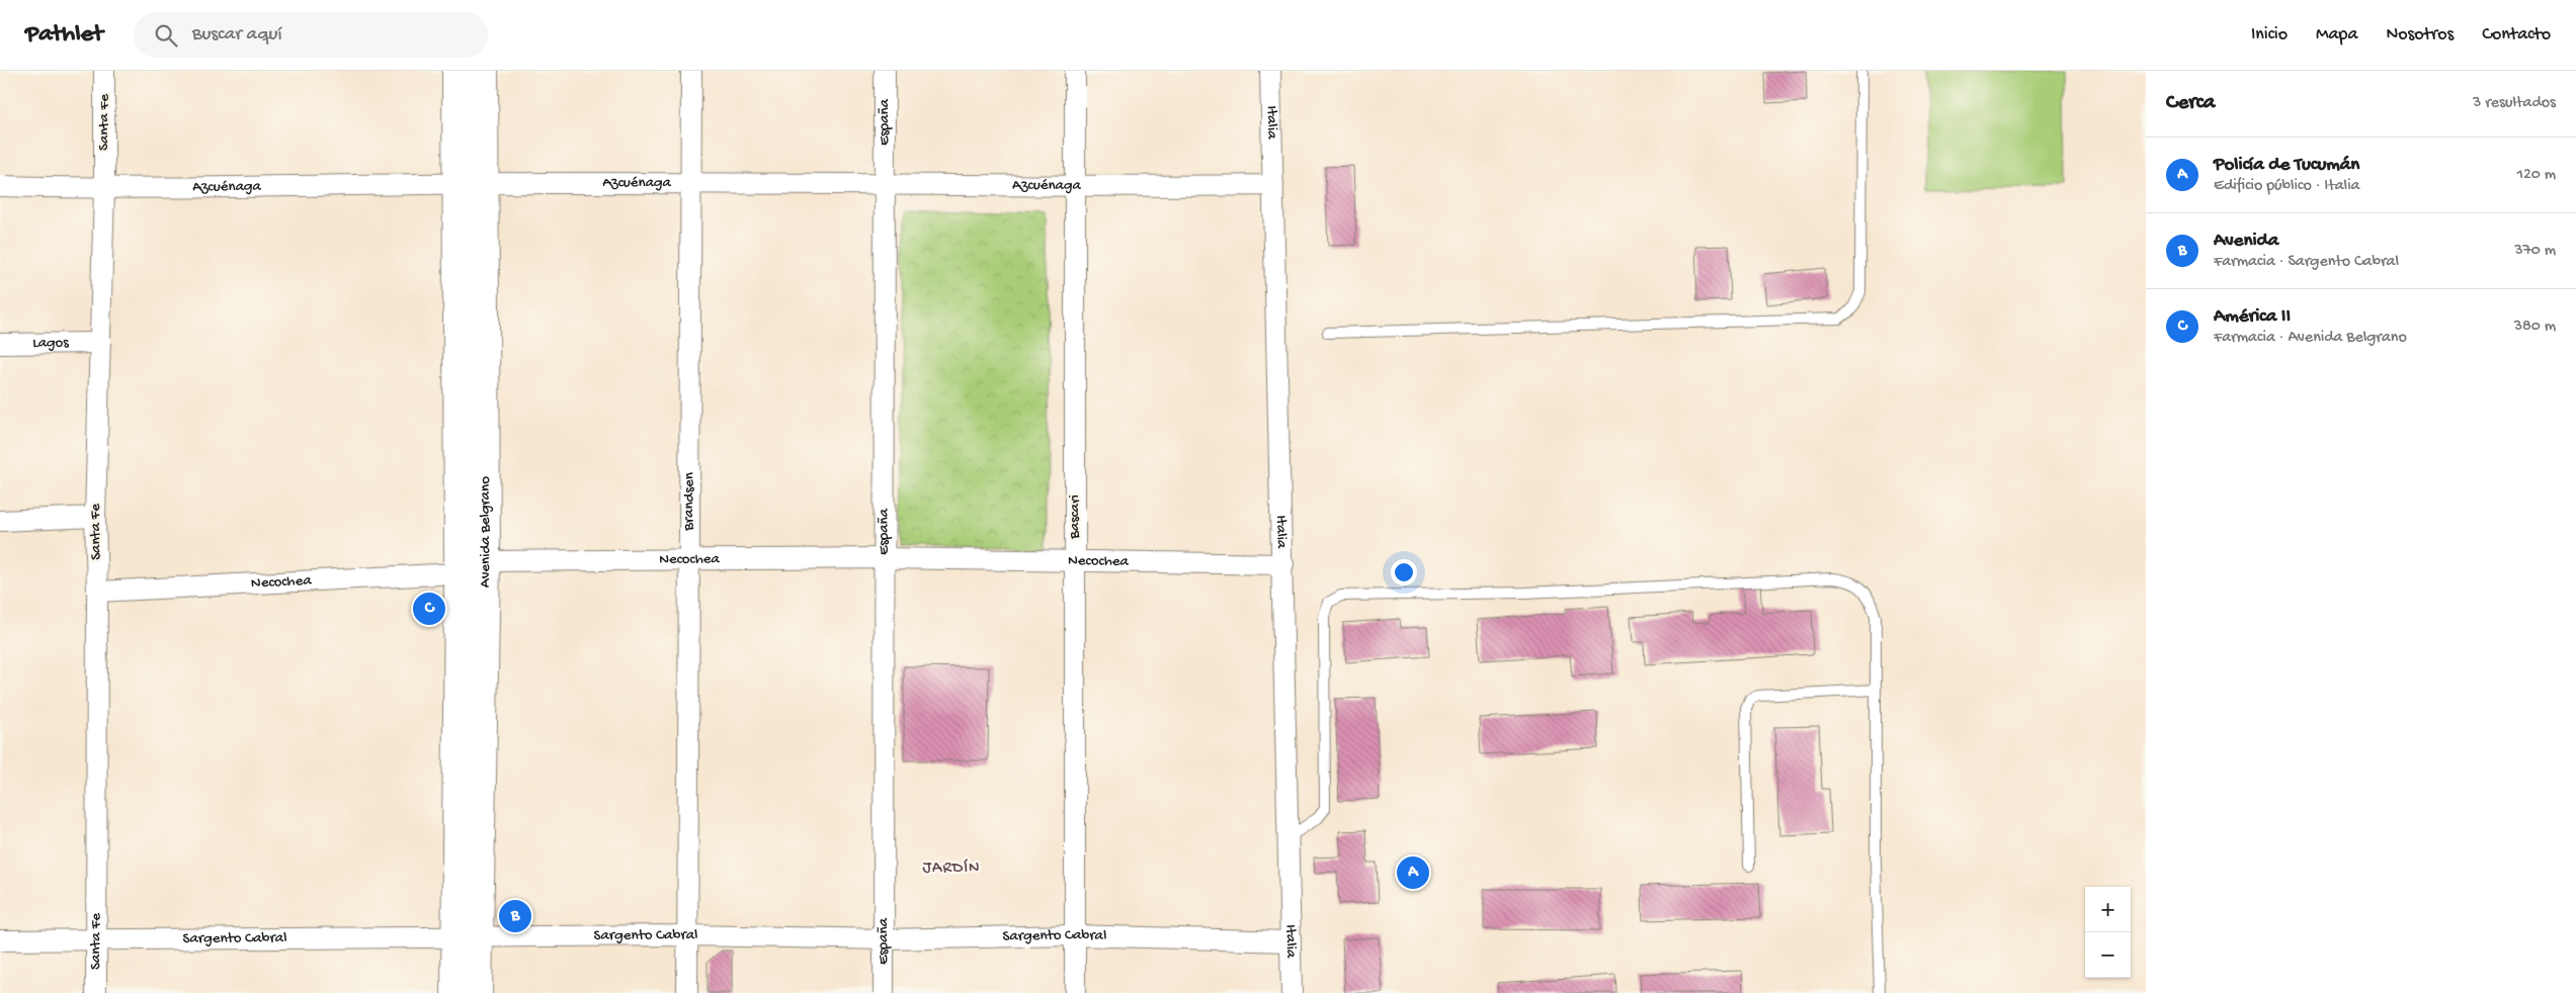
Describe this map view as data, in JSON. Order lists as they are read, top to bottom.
{
  "streets": {
    "main road": ["Avenida Belgrano"],
    "street": [
      "Santa Fe",
      "España",
      "Italia",
      "Azcuénaga",
      "Lagos",
      "Brandsen",
      "Bascari",
      "Necochea",
      "Sargento Cabral"
    ]
  },
  "crossings": [
    ["Santa Fe", "Azcuénaga"],
    ["Santa Fe", "Lagos"],
    ["Santa Fe", "Necochea"],
    ["Santa Fe", "Sargento Cabral"],
    ["España", "Azcuénaga"],
    ["España", "Necochea"],
    ["España", "Sargento Cabral"],
    ["Italia", "Azcuénaga"],
    ["Italia", "Necochea"],
    ["Italia", "Sargento Cabral"],
    ["Azcuénaga", "Brandsen"],
    ["Azcuénaga", "Bascari"],
    ["Azcuénaga", "Avenida Belgrano"],
    ["Brandsen", "Necochea"],
    ["Brandsen", "Sargento Cabral"],
    ["Bascari", "Necochea"],
    ["Bascari", "Sargento Cabral"],
    ["Avenida Belgrano", "Necochea"],
    ["Avenida Belgrano", "Sargento Cabral"]
  ],
  "districts": ["JARDÍN"],
  "page": {
    "header": "Pathlet",
    "search": "Buscar aquí",
    "nav": [
      "Inicio",
      "Mapa",
      "Nosotros",
      "Contacto"
    ],
    "heading": ["Cerca", "3 resultados"],
    "list": [
      {
        "mark": "A",
        "name": "Policía de Tucumán",
        "note": "Edificio público · Italia",
        "value": "120 m"
      },
      {
        "mark": "B",
        "name": "Avenida",
        "note": "Farmacia · Sargento Cabral",
        "value": "370 m"
      },
      {
        "mark": "C",
        "name": "América II",
        "note": "Farmacia · Avenida Belgrano",
        "value": "380 m"
      }
    ],
    "pins": ["C", "A", "B"],
    "map_buttons": ["+", "−"]
  }
}
